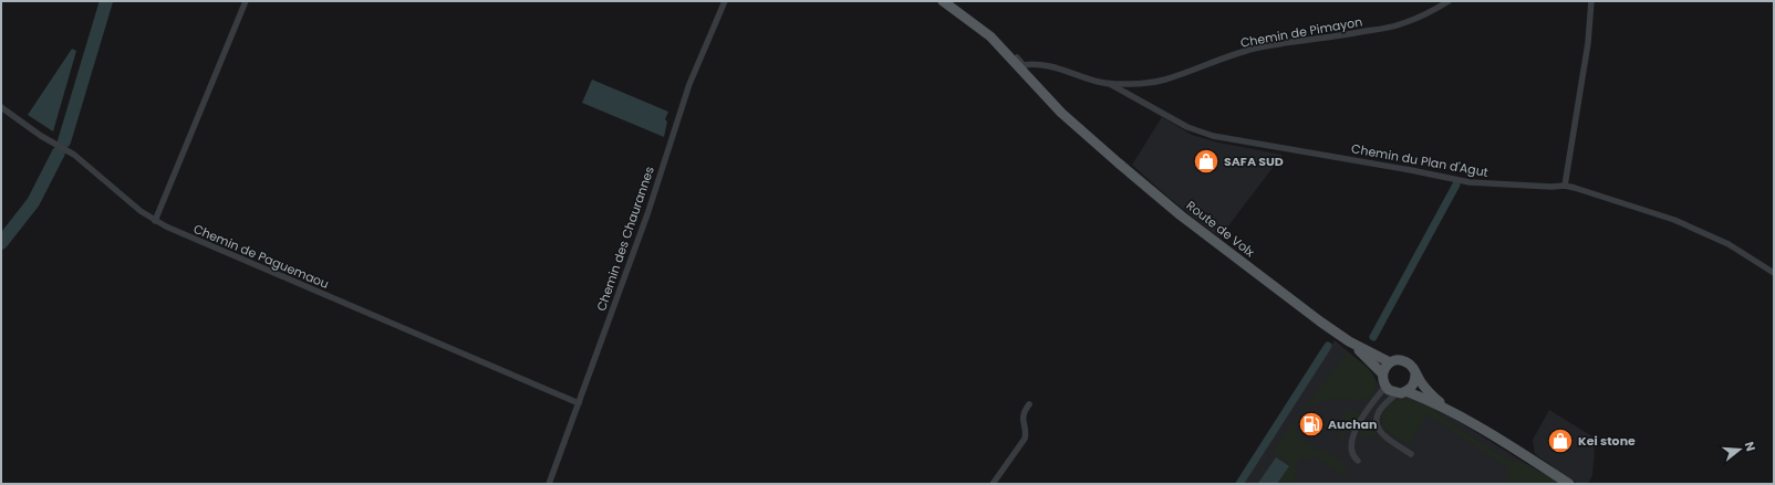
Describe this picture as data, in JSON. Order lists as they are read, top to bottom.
{
  "streets": {
    "main road": ["Route de Volx"],
    "street": [
      "Chemin de Pimayon",
      "Chemin du Plan d'Agut",
      "Chemin des Chaurannes",
      "Chemin de Paguemaou"
    ]
  },
  "crossings": [
    ["Chemin de Pimayon", "Chemin du Plan d'Agut"],
    ["Chemin de Pimayon", "Route de Volx"],
    ["Chemin des Chaurannes", "Chemin de Paguemaou"]
  ],
  "places": {
    "shop": ["SAFA SUD", "Kei stone"],
    "fuel station": ["Auchan"]
  },
  "north": "right"
}
